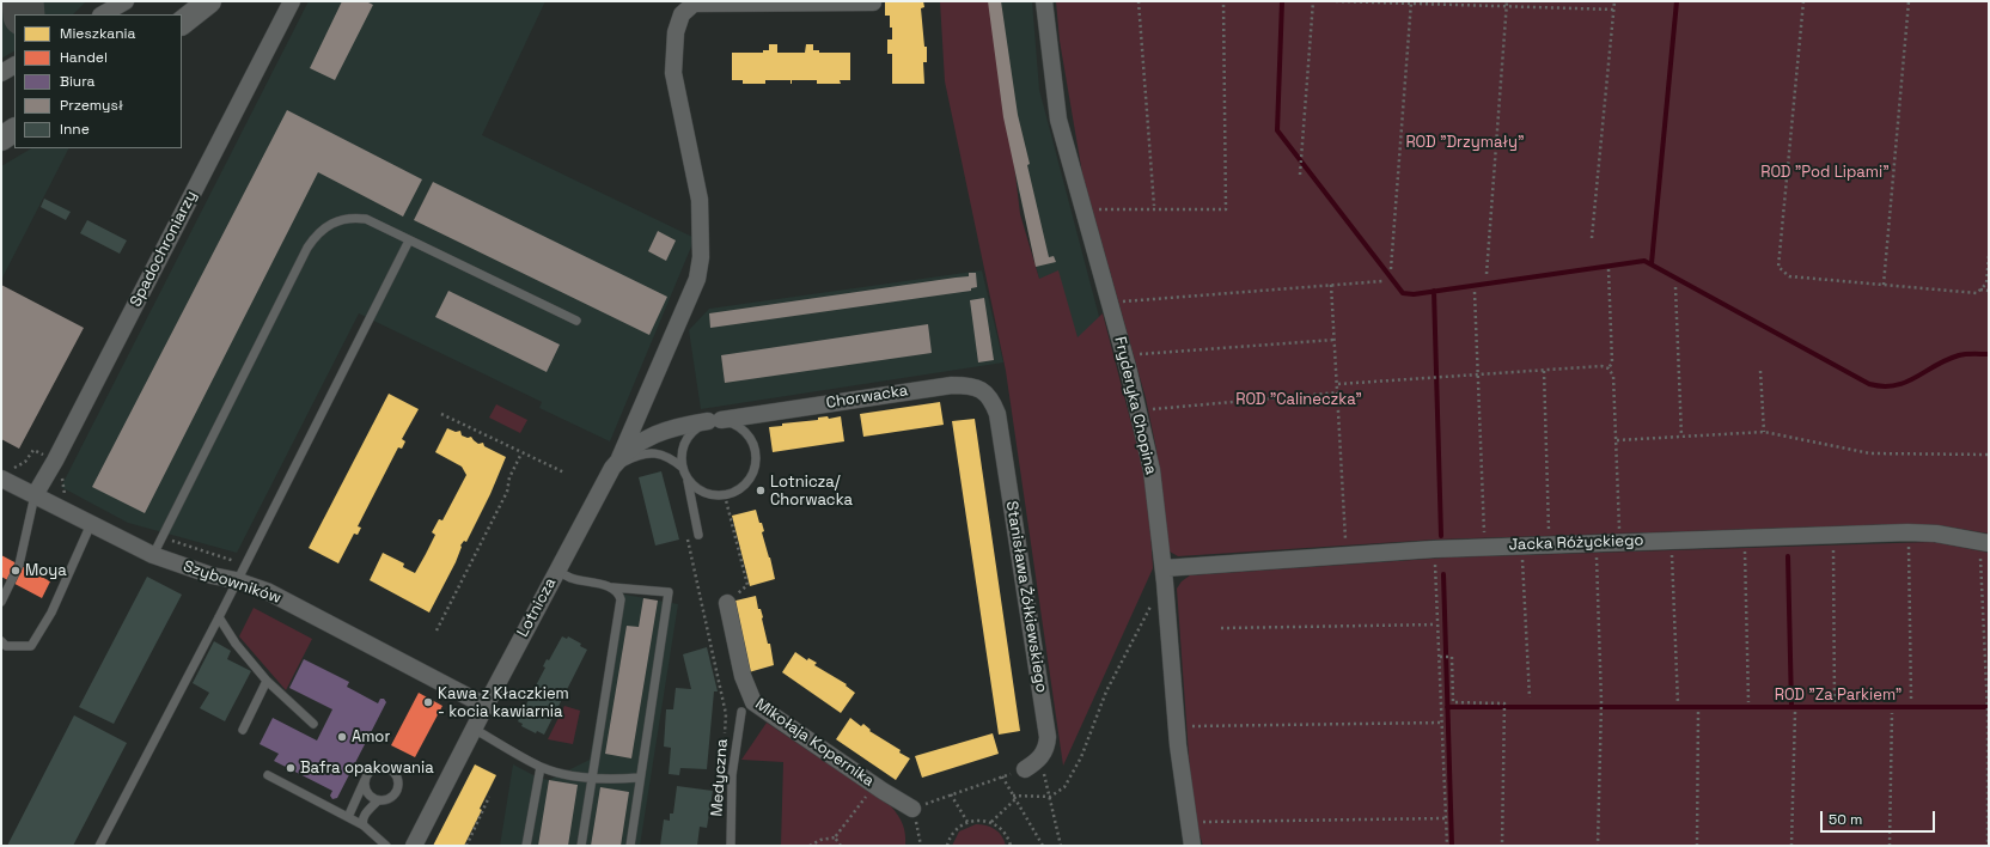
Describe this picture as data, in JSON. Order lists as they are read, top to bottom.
{
  "streets": {
    "street": [
      "Spadochroniarzy",
      "Chorwacka",
      "Fryderyka Chopina",
      "Jacka Różyckiego",
      "Szybowników",
      "Stanisława Żółkiewskiego",
      "Lotnicza",
      "Mikołaja Kopernika"
    ],
    "lane": ["Medyczna"]
  },
  "crossings": [
    ["Spadochroniarzy", "Szybowników"],
    ["Chorwacka", "Stanisława Żółkiewskiego"],
    ["Chorwacka", "Lotnicza"],
    ["Fryderyka Chopina", "Jacka Różyckiego"],
    ["Szybowników", "Lotnicza"]
  ],
  "parks": [
    "ROD \"Drzymały\"",
    "ROD \"Pod Lipami\"",
    "ROD \"Calineczka\"",
    "ROD \"Za Parkiem\""
  ],
  "places": [
    "Lotnicza/ Chorwacka",
    "Moya",
    "Kawa z Kłaczkiem - kocia kawiarnia",
    "Amor",
    "Bafra opakowania"
  ],
  "legend": [
    "Mieszkania",
    "Handel",
    "Biura",
    "Przemysł",
    "Inne"
  ],
  "scale_bar": "50 m"
}
